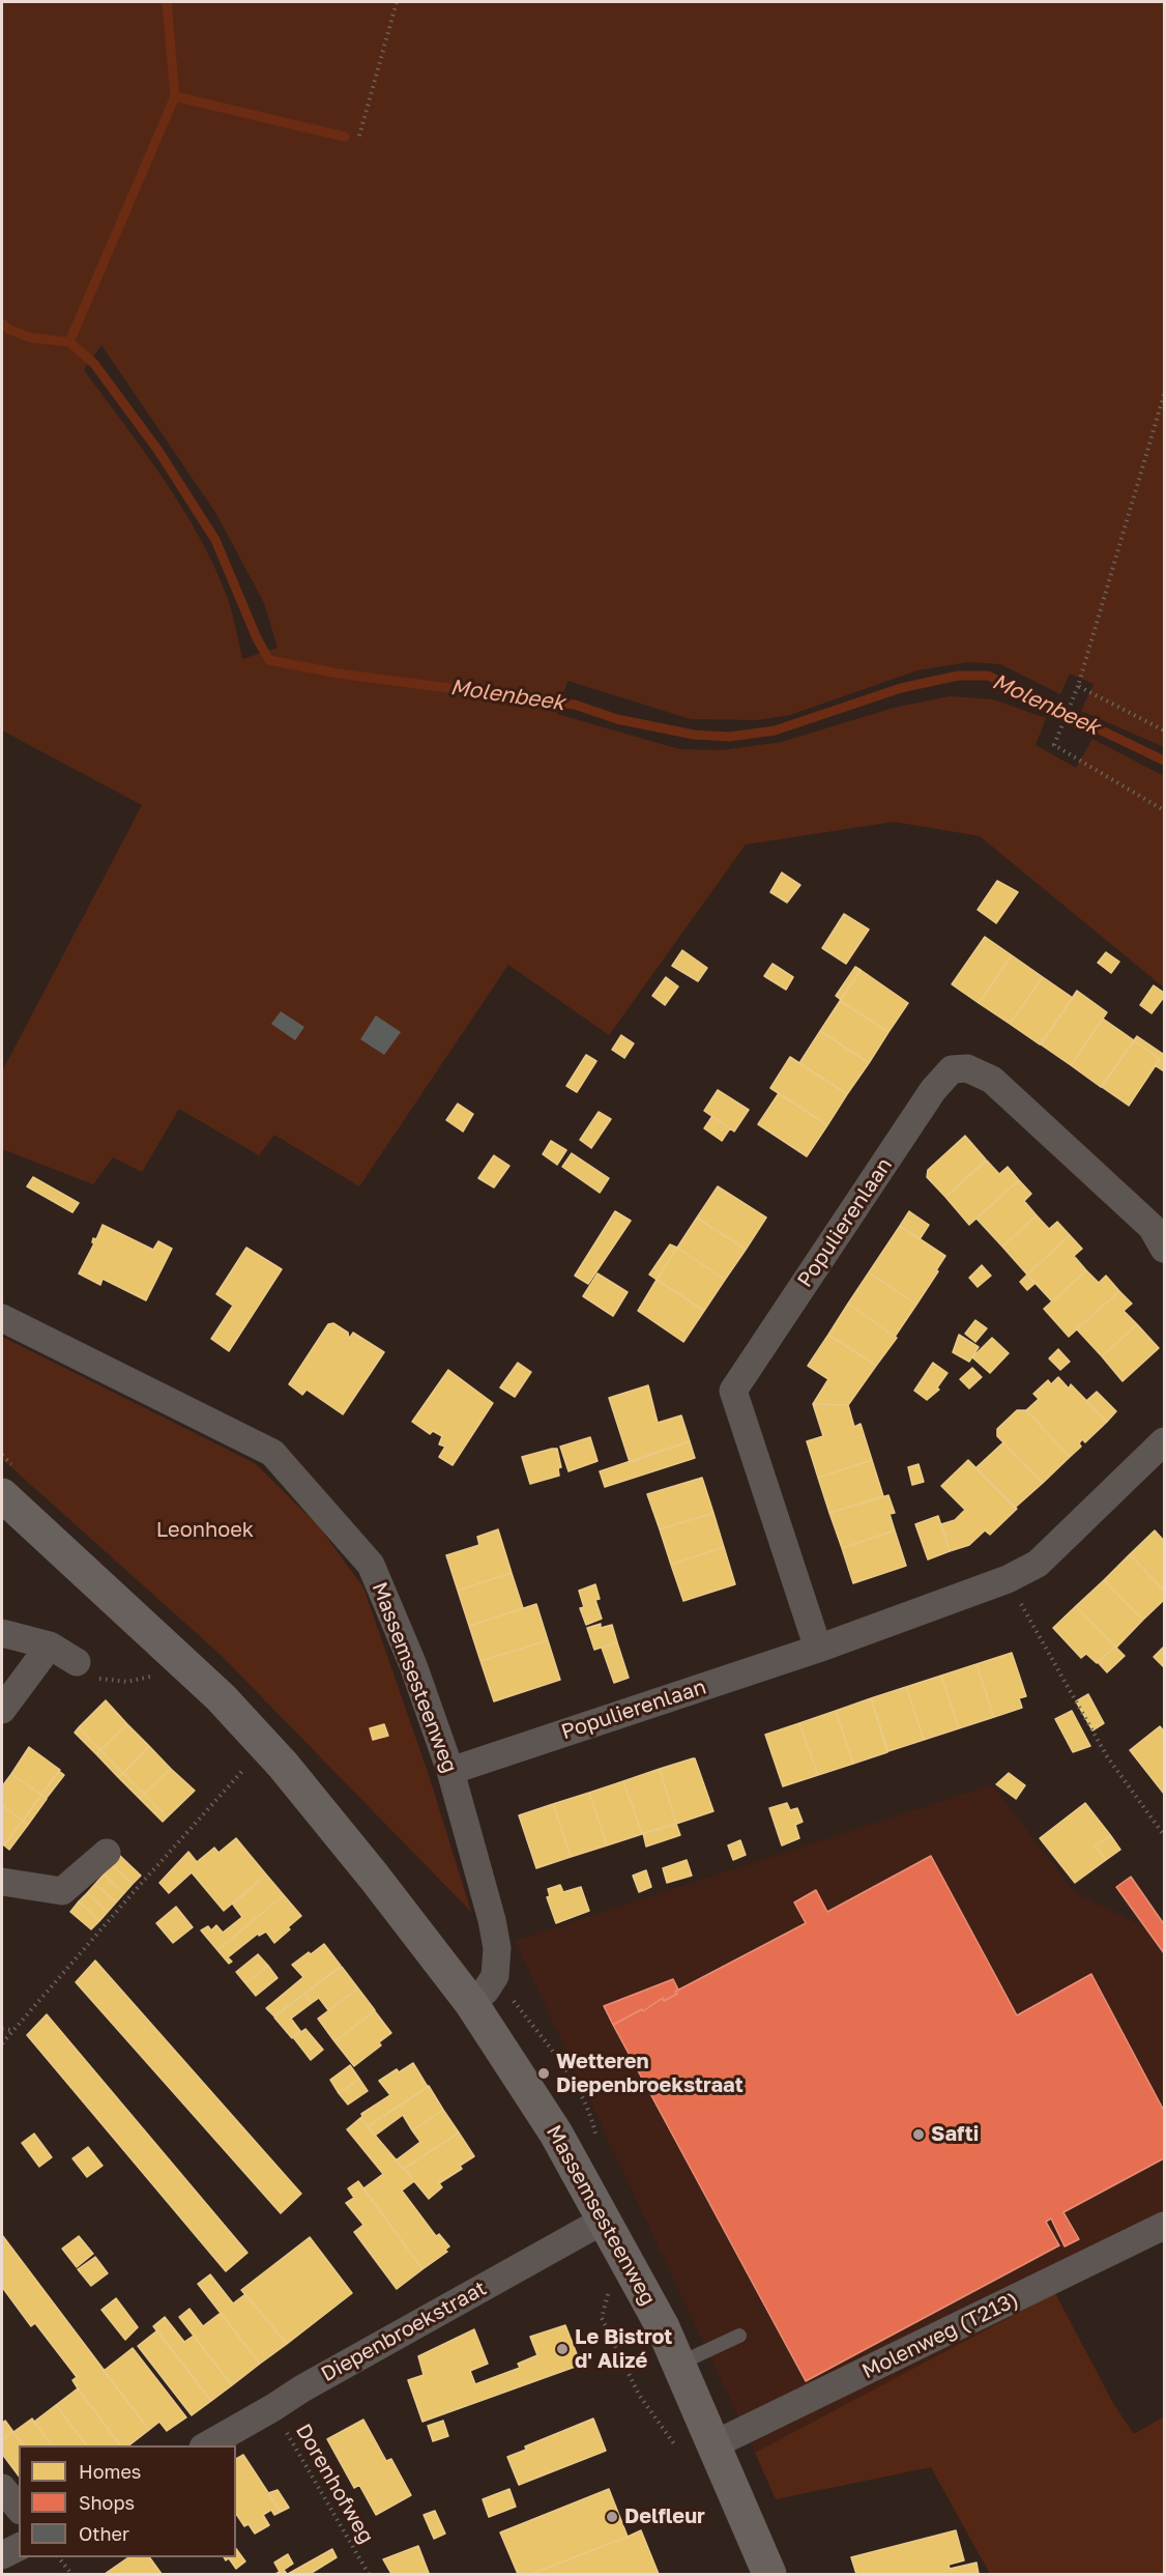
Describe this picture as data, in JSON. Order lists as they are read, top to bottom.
{
  "streets": {
    "main road": ["Massemsesteenweg"],
    "street": ["Populierenlaan", "Diepenbroekstraat", "Molenweg (T213)"],
    "path": ["Dorenhofweg"]
  },
  "crossings": [
    ["Populierenlaan", "Massemsesteenweg"],
    ["Massemsesteenweg", "Diepenbroekstraat"],
    ["Massemsesteenweg", "Molenweg (T213)"],
    ["Diepenbroekstraat", "Dorenhofweg"]
  ],
  "water": ["Molenbeek"],
  "parks": ["Leonhoek"],
  "places": [
    "Wetteren Diepenbroekstraat",
    "Safti",
    "Le Bistrot d' Alizé",
    "Delfleur"
  ],
  "legend": ["Homes", "Shops", "Other"]
}
